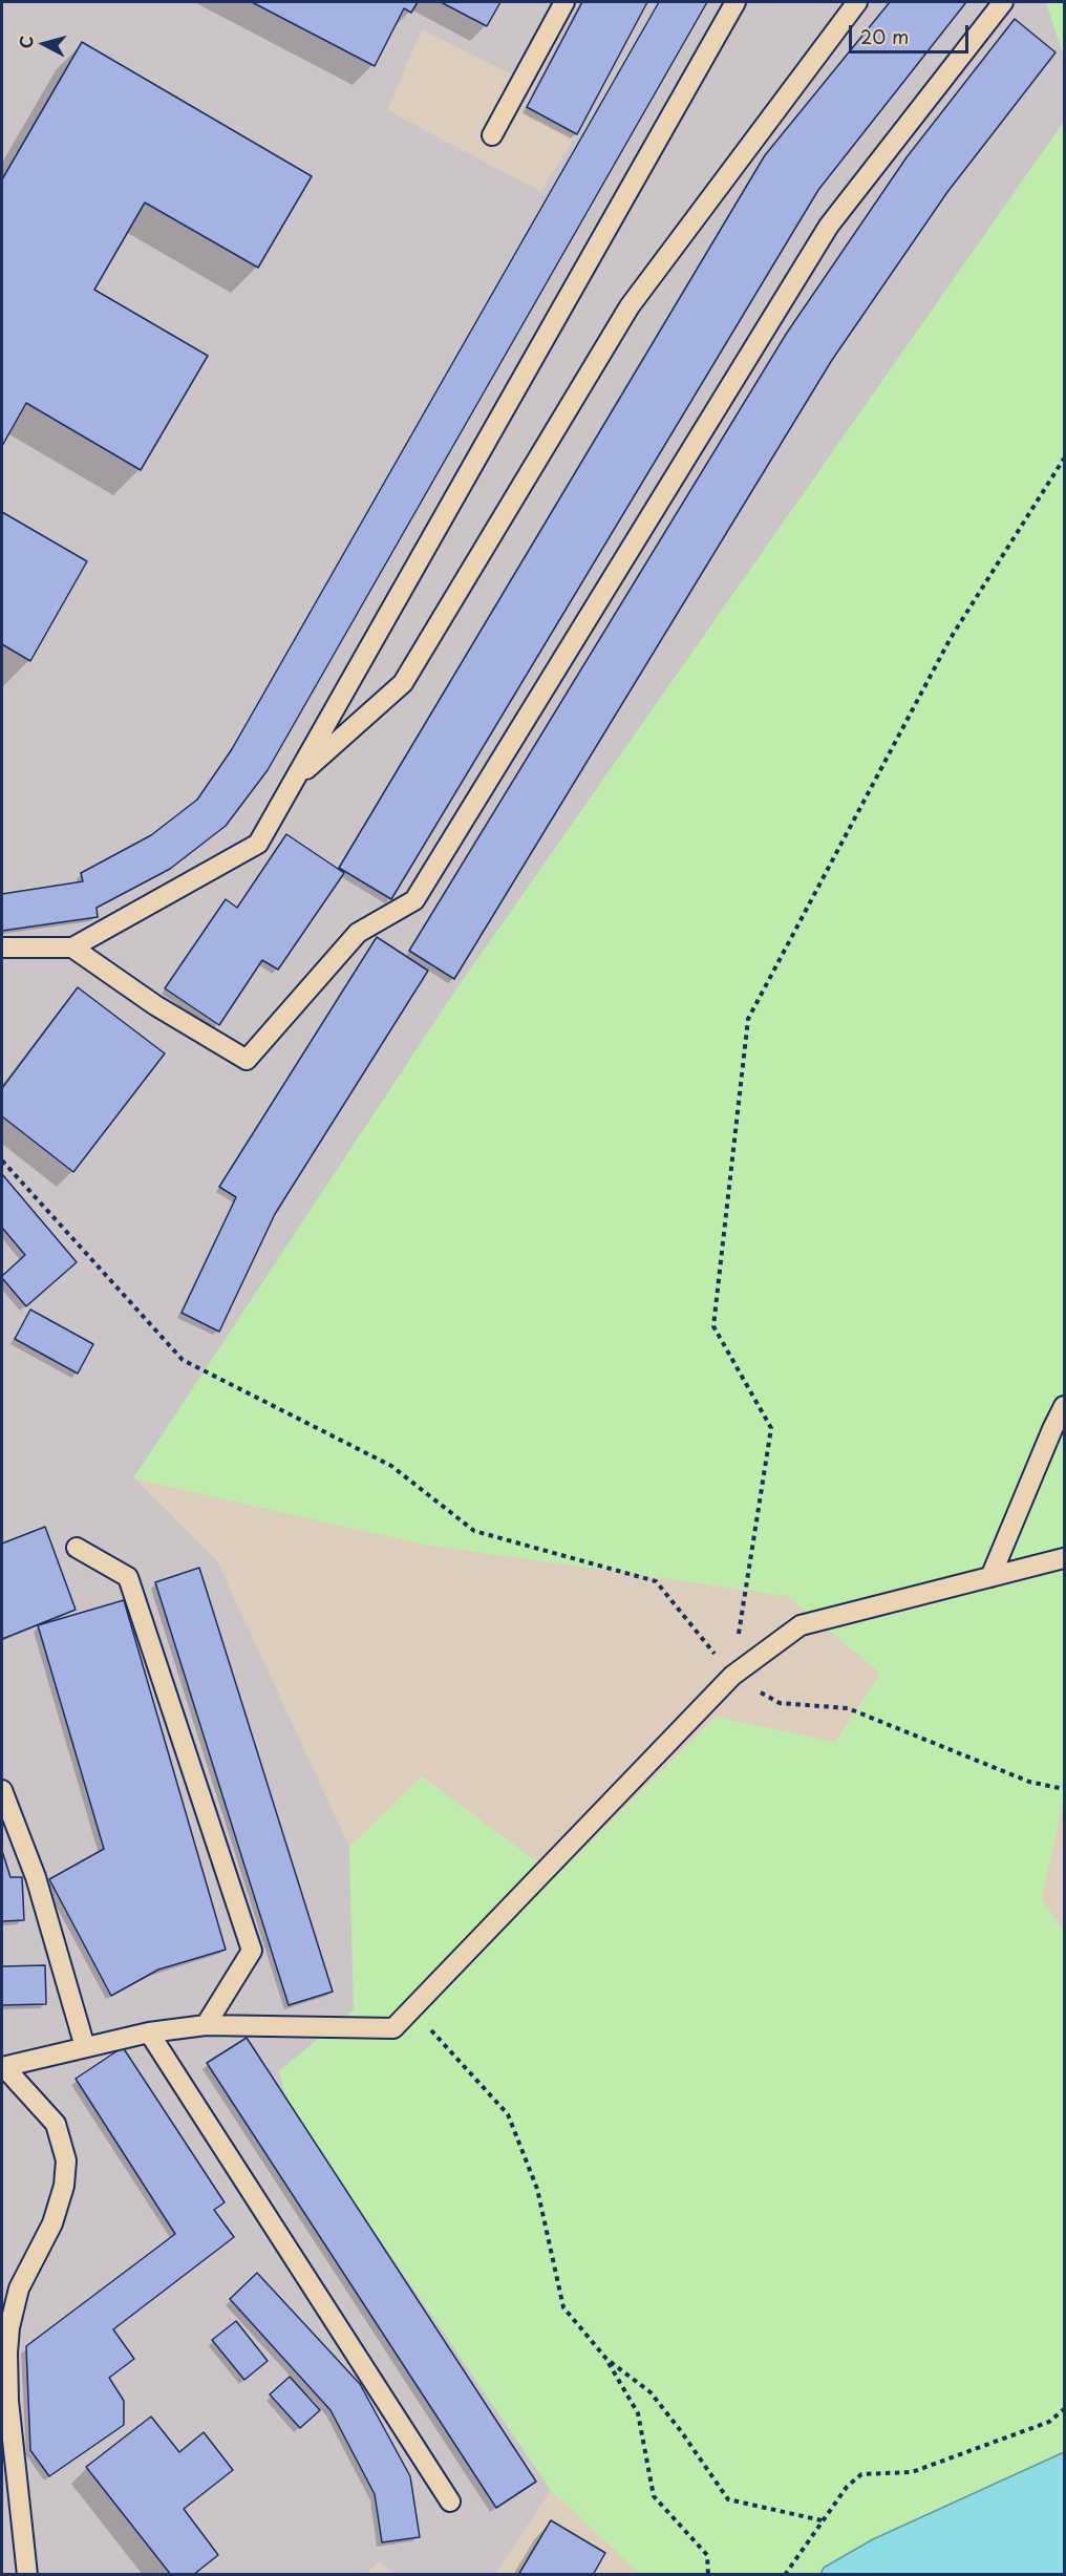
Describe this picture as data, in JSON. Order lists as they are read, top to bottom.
{
  "scale_bar": "20 m",
  "north": "left"
}
